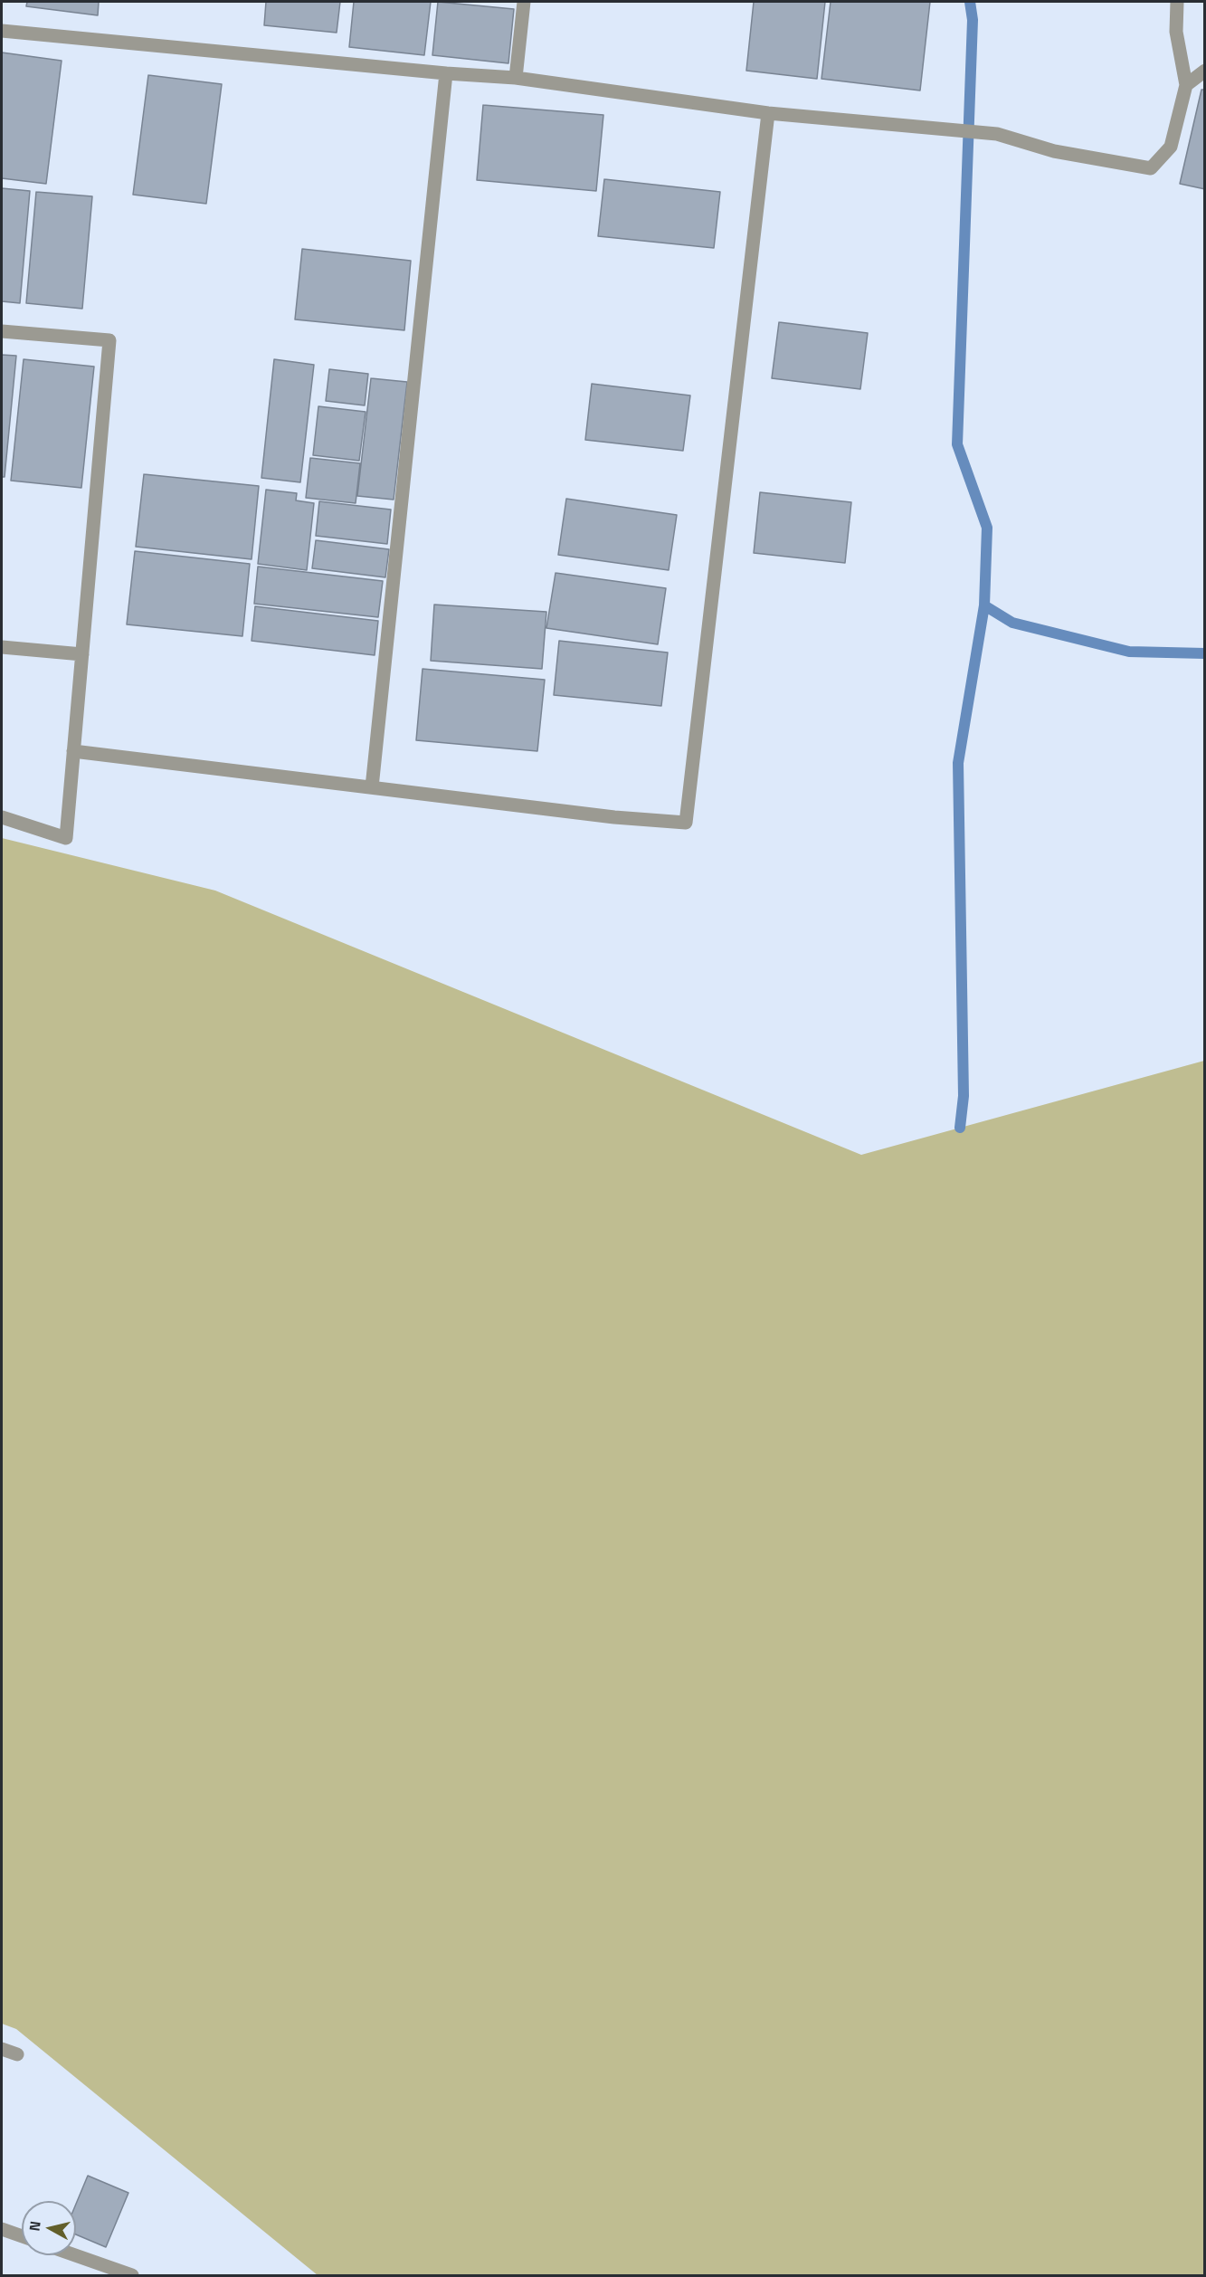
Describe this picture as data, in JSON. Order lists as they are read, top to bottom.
{
  "north": "left"
}
